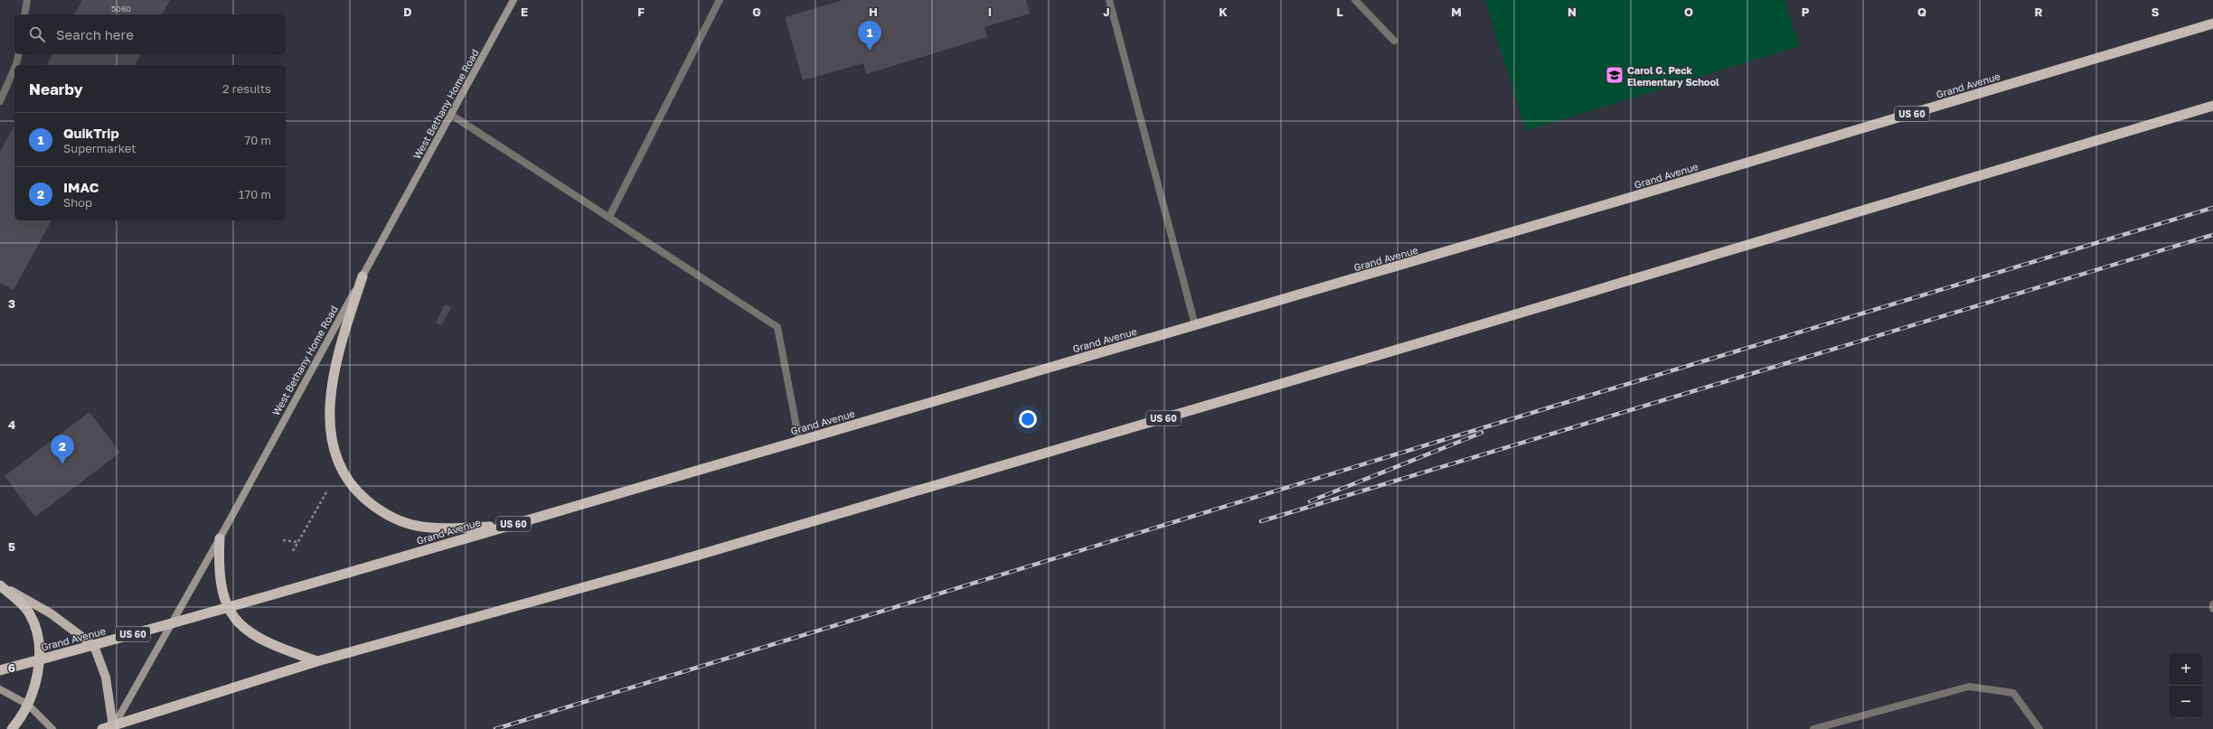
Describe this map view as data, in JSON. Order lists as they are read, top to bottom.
{
  "streets": {
    "highway": ["Grand Avenue", "US 60"],
    "main road": ["West Bethany Home Road"]
  },
  "crossings": [
    ["Grand Avenue", "West Bethany Home Road"],
    ["West Bethany Home Road", "US 60"]
  ],
  "places": {
    "school or university": ["Carol G. Peck Elementary School"]
  },
  "house_numbers": ["5060"],
  "page": {
    "search": "Search here",
    "pins": ["1", "2"],
    "heading": ["Nearby", "2 results"],
    "list": [
      {
        "mark": "1",
        "name": "QuikTrip",
        "note": "Supermarket",
        "value": "70 m"
      },
      {
        "mark": "2",
        "name": "IMAC",
        "note": "Shop",
        "value": "170 m"
      }
    ],
    "map_buttons": ["+", "−"]
  },
  "grid": {
    "columns": [
      "D",
      "E",
      "F",
      "G",
      "H",
      "I",
      "J",
      "K",
      "L",
      "M",
      "N",
      "O",
      "P",
      "Q",
      "R",
      "S"
    ],
    "rows": [
      "3",
      "4",
      "5",
      "6"
    ]
  }
}
